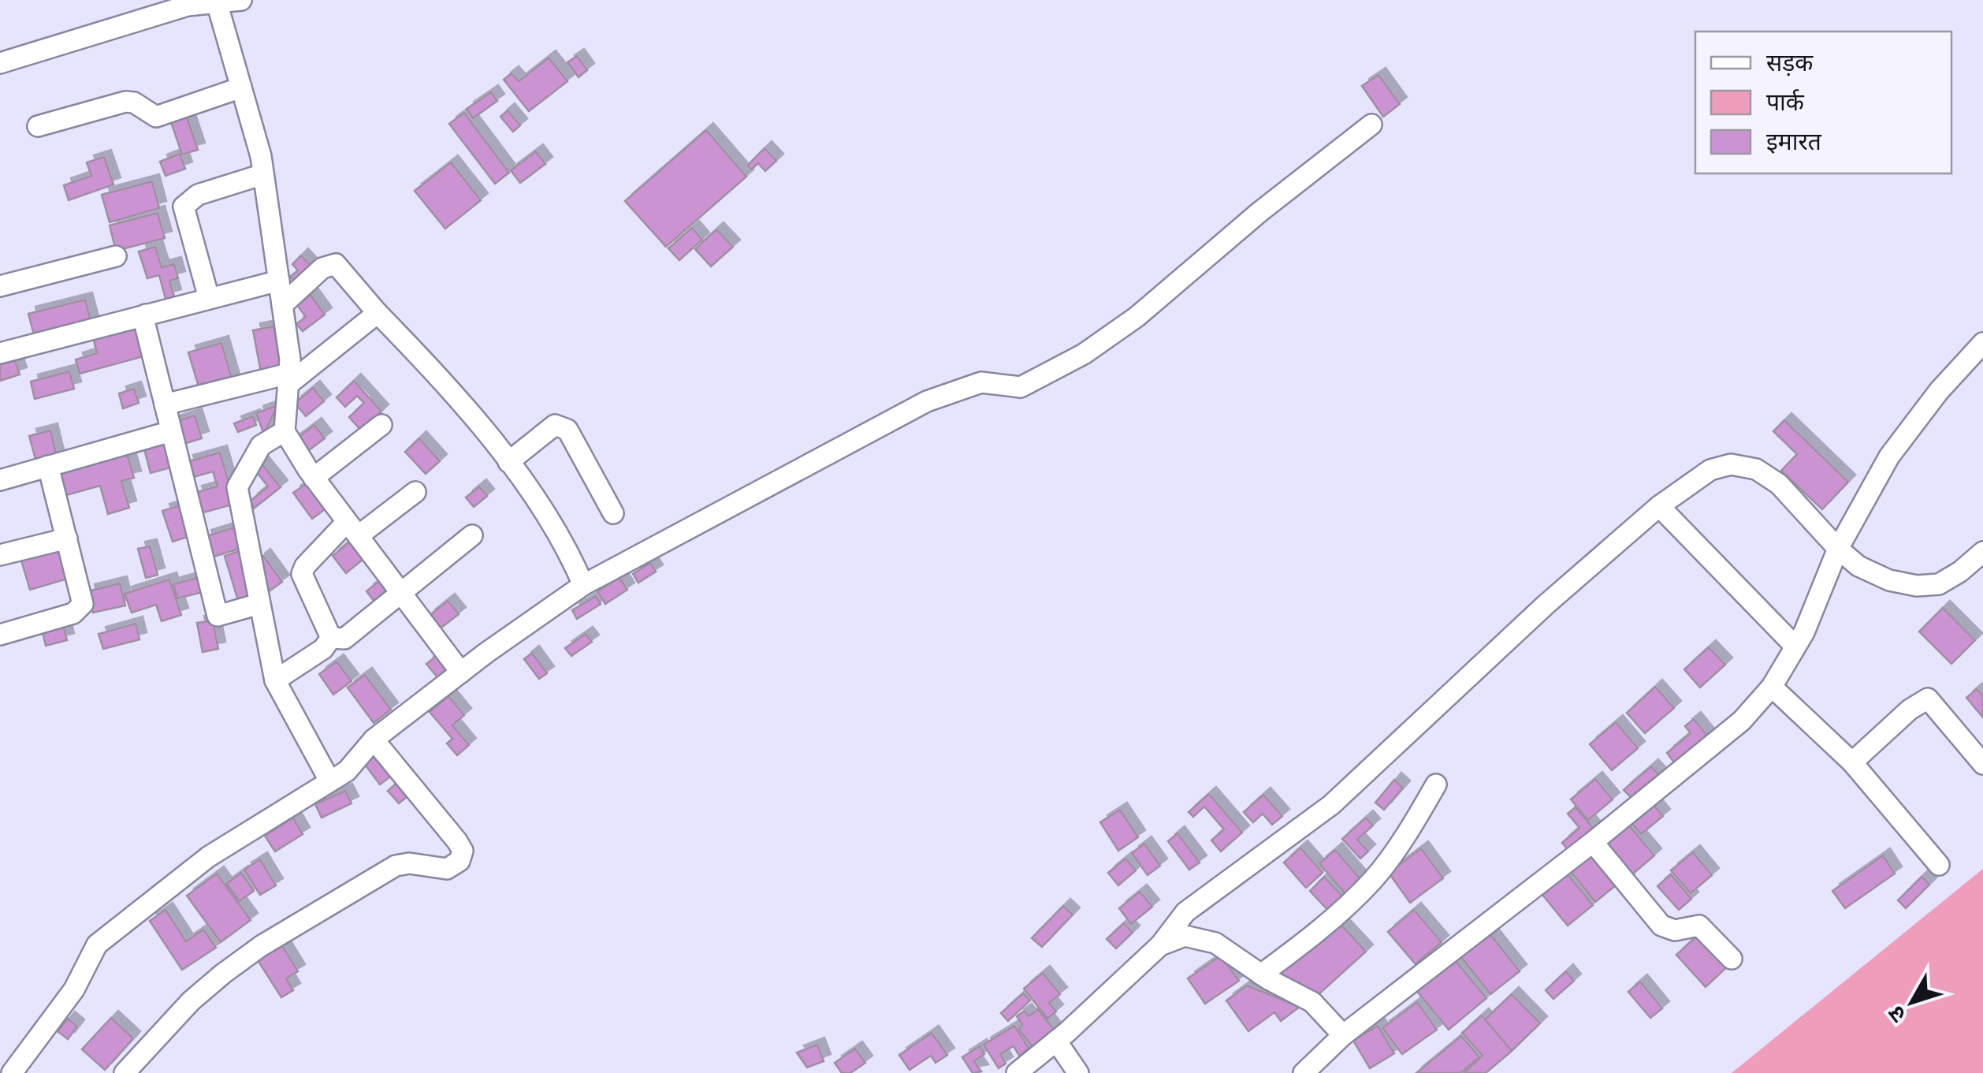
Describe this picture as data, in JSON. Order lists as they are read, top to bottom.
{
  "legend": ["सड़क", "पार्क", "इमारत"],
  "north": "bottom left"
}
